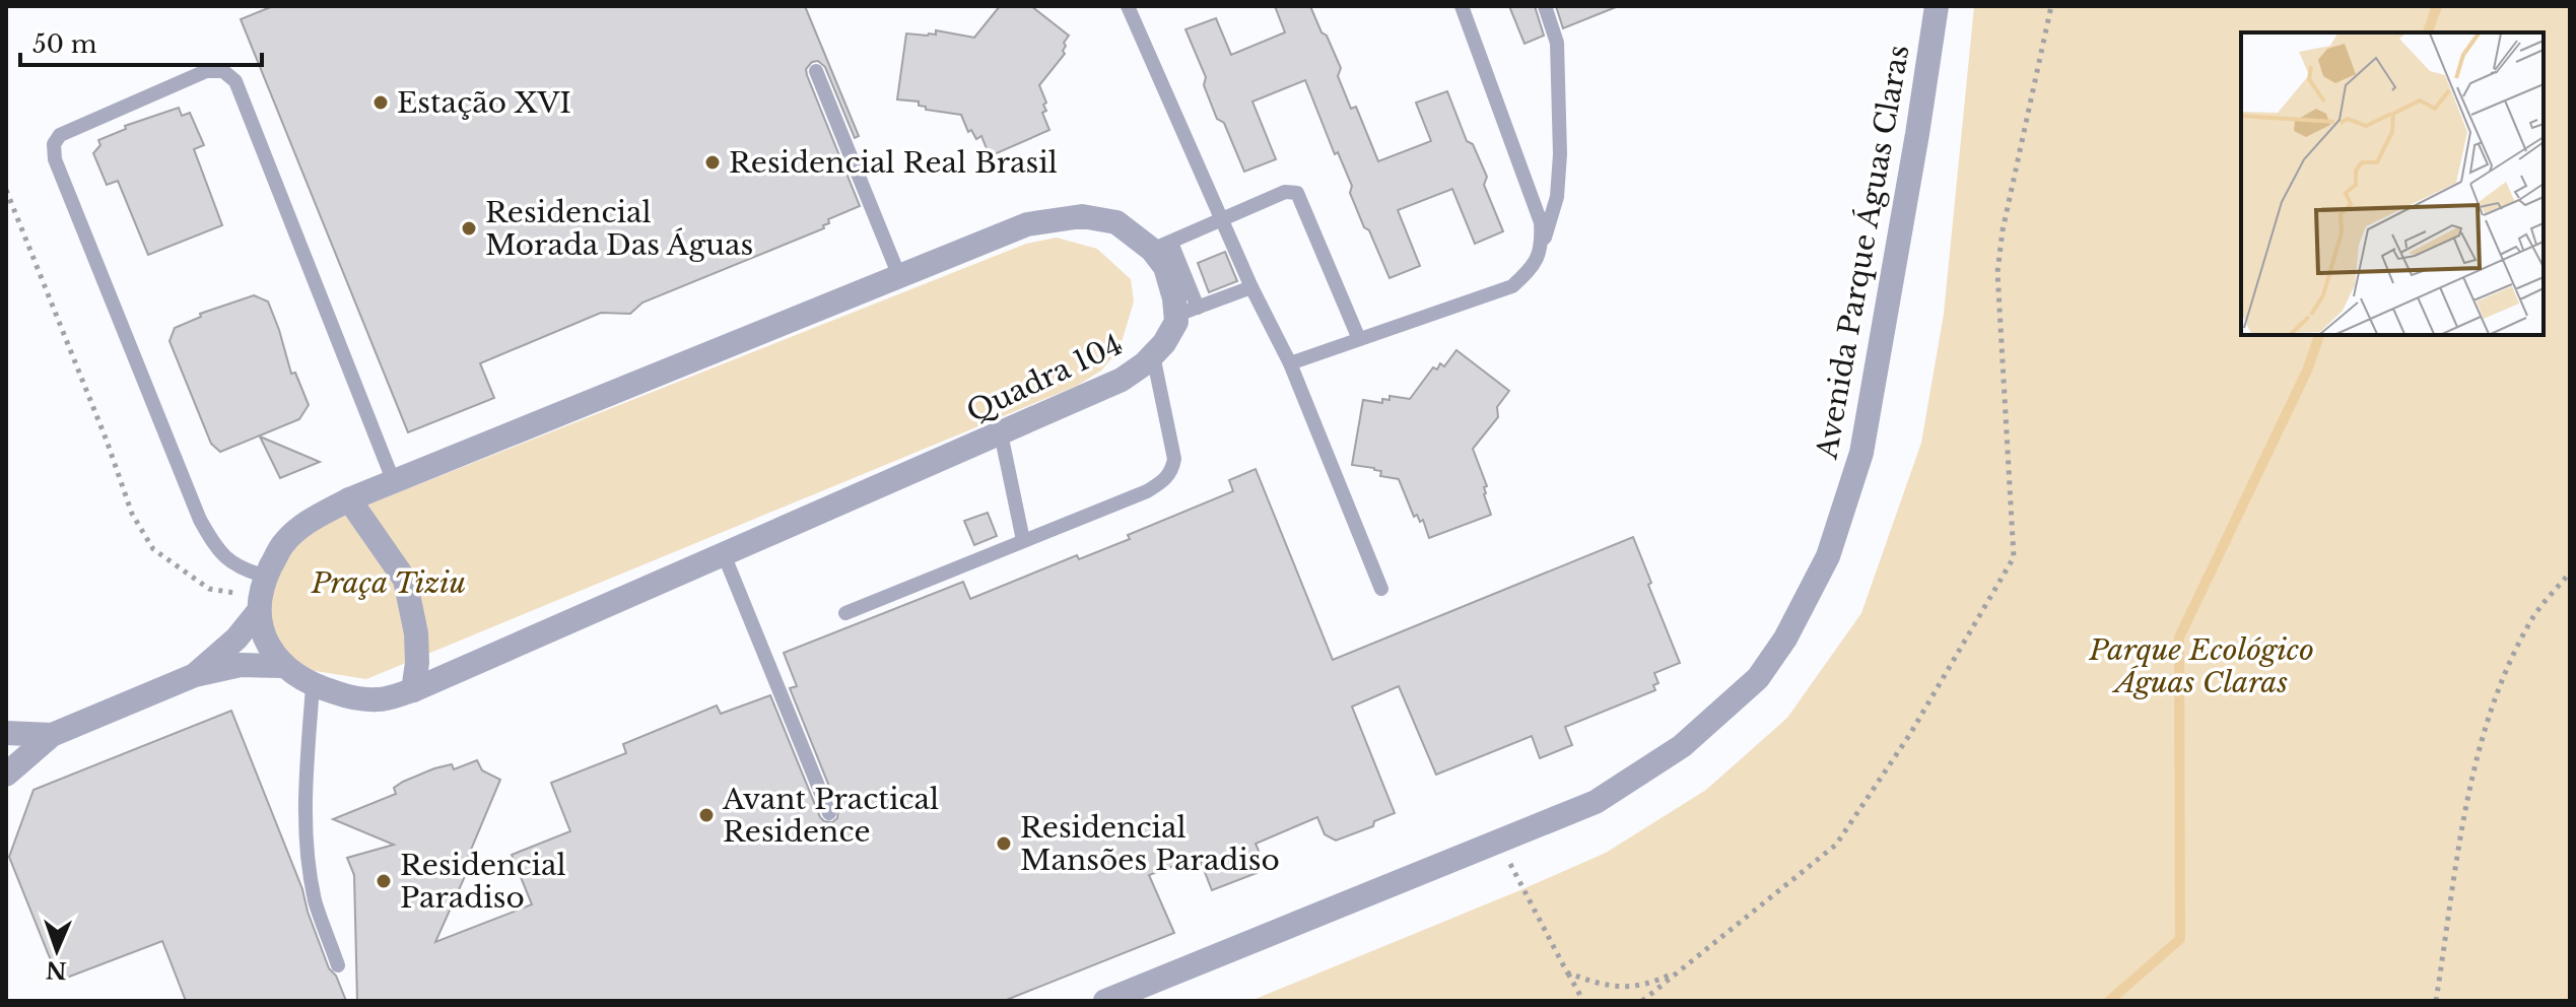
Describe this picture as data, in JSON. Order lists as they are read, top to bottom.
{
  "streets": {
    "street": ["Avenida Parque Águas Claras", "Quadra 104"]
  },
  "parks": ["Praça Tiziu", "Parque Ecológico Águas Claras"],
  "places": [
    "Estação XVI",
    "Residencial Real Brasil",
    "Residencial Morada Das Águas",
    "Avant Practical Residence",
    "Residencial Mansões Paradiso",
    "Residencial Paradiso"
  ],
  "scale_bar": "50 m",
  "north": "bottom"
}
